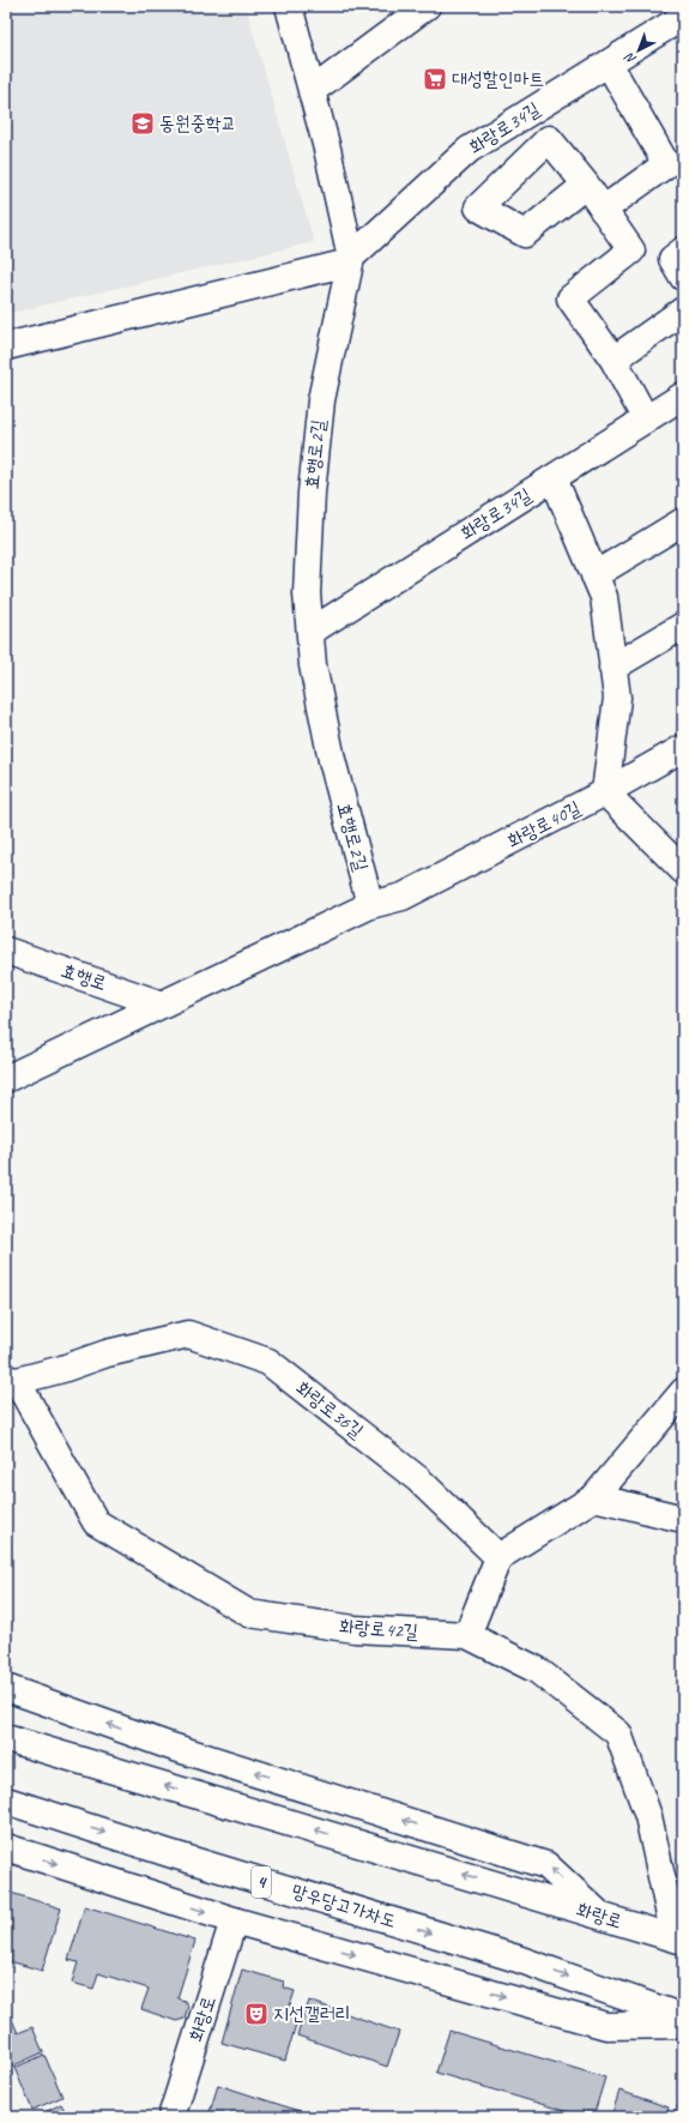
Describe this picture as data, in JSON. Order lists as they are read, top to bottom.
{
  "streets": {
    "street": [
      "화랑로34길",
      "효행로2길",
      "화랑로40길",
      "효행로",
      "화랑로36길",
      "화랑로42길",
      "4",
      "망우당고가차도",
      "화랑로"
    ]
  },
  "crossings": [
    ["화랑로34길", "효행로2길"],
    ["효행로2길", "화랑로40길"],
    ["화랑로36길", "화랑로42길"],
    ["화랑로42길", "화랑로"]
  ],
  "places": {
    "supermarket": ["대성할인마트"],
    "school or university": ["동원중학교"],
    "theatre": ["지선갤러리"]
  },
  "north": "bottom left"
}
